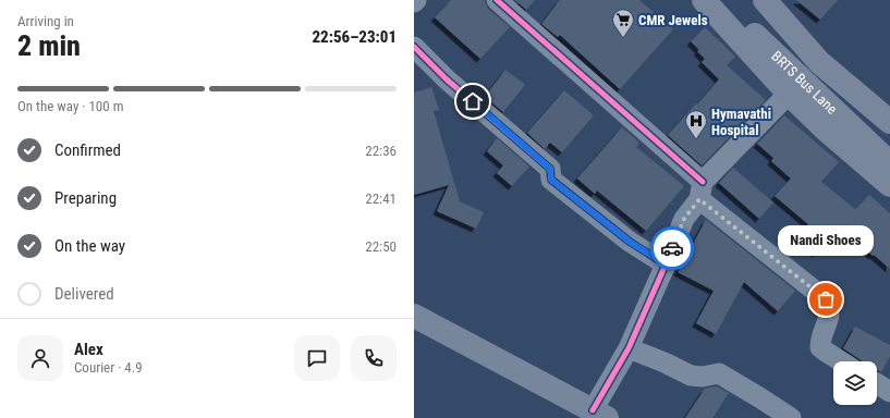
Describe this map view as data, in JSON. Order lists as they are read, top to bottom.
{
  "streets": {
    "main road": ["BRTS Bus Lane"]
  },
  "places": {
    "supermarket": ["CMR Jewels"],
    "hospital": ["Hymavathi Hospital"],
    "other": ["Nandi Shoes"]
  },
  "page": {
    "heading": ["2 min", "Arriving in", "22:56–23:01"],
    "panel": ["Alex", "Courier · 4.9"],
    "bar": "On the way · 100 m",
    "list": [
      ["Confirmed", "22:36"],
      ["Preparing", "22:41"],
      ["On the way", "22:50"],
      "Delivered"
    ],
    "bubble": "Nandi Shoes"
  }
}
